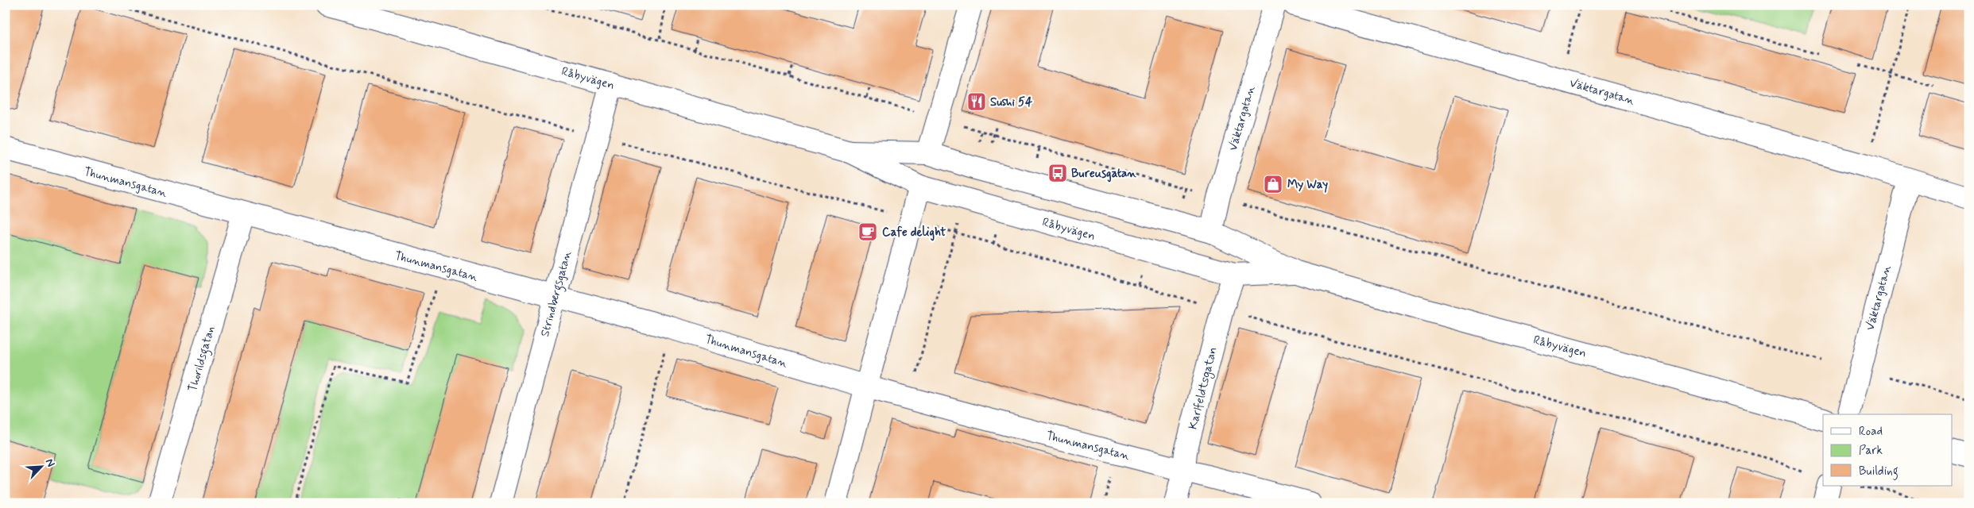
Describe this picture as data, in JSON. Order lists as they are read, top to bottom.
{
  "streets": {
    "street": [
      "Råbyvägen",
      "Väktargatan",
      "Thunmansgatan",
      "Strindbergsgatan",
      "Thorildsgatan",
      "Karlfeldtsgatan"
    ]
  },
  "crossings": [
    ["Råbyvägen", "Väktargatan"],
    ["Råbyvägen", "Strindbergsgatan"],
    ["Råbyvägen", "Karlfeldtsgatan"],
    ["Thunmansgatan", "Strindbergsgatan"],
    ["Thunmansgatan", "Thorildsgatan"],
    ["Thunmansgatan", "Karlfeldtsgatan"]
  ],
  "places": {
    "restaurant": ["Sushi 54"],
    "bus stop": ["Bureusgatan"],
    "shop": ["My Way"],
    "cafe": ["Cafe delight"]
  },
  "legend": ["Road", "Park", "Building"],
  "north": "top right"
}
